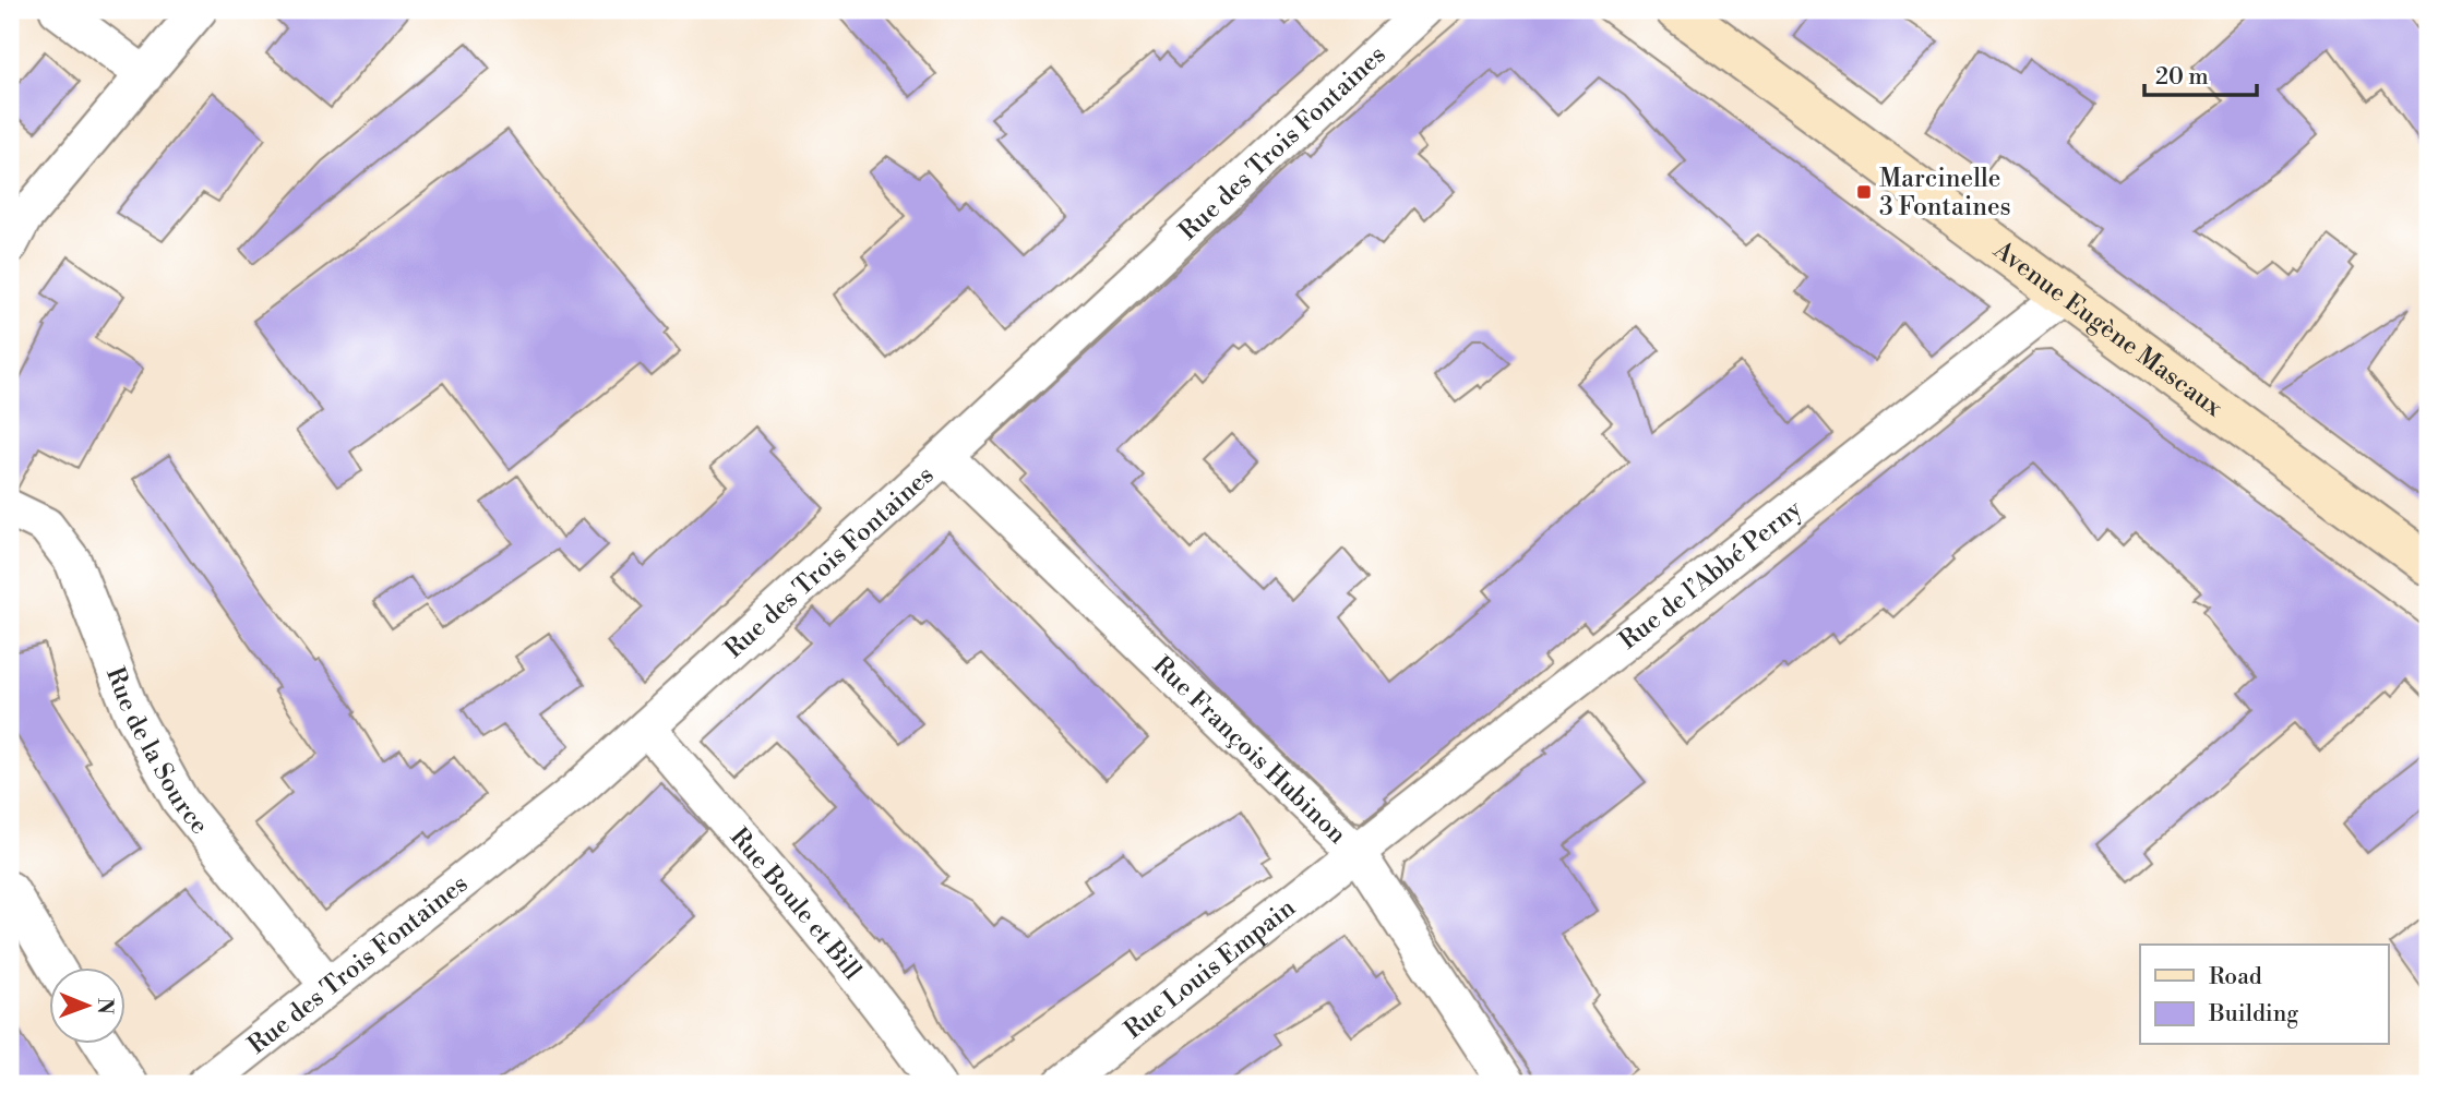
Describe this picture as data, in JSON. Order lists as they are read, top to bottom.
{
  "streets": {
    "main road": ["Avenue Eugène Mascaux"],
    "street": [
      "Rue des Trois Fontaines",
      "Rue de l’Abbé Perny",
      "Rue de la Source",
      "Rue François Hubinon",
      "Rue Boule et Bill",
      "Rue Louis Empain"
    ]
  },
  "crossings": [
    ["Rue des Trois Fontaines", "Rue de la Source"],
    ["Rue des Trois Fontaines", "Rue François Hubinon"],
    ["Rue des Trois Fontaines", "Rue Boule et Bill"],
    ["Avenue Eugène Mascaux", "Rue de l’Abbé Perny"],
    ["Rue de l’Abbé Perny", "Rue François Hubinon"],
    ["Rue de l’Abbé Perny", "Rue Louis Empain"],
    ["Rue François Hubinon", "Rue Louis Empain"]
  ],
  "places": {
    "transit": ["Marcinelle 3 Fontaines"]
  },
  "legend": ["Road", "Building"],
  "scale_bar": "20 m",
  "north": "right"
}
